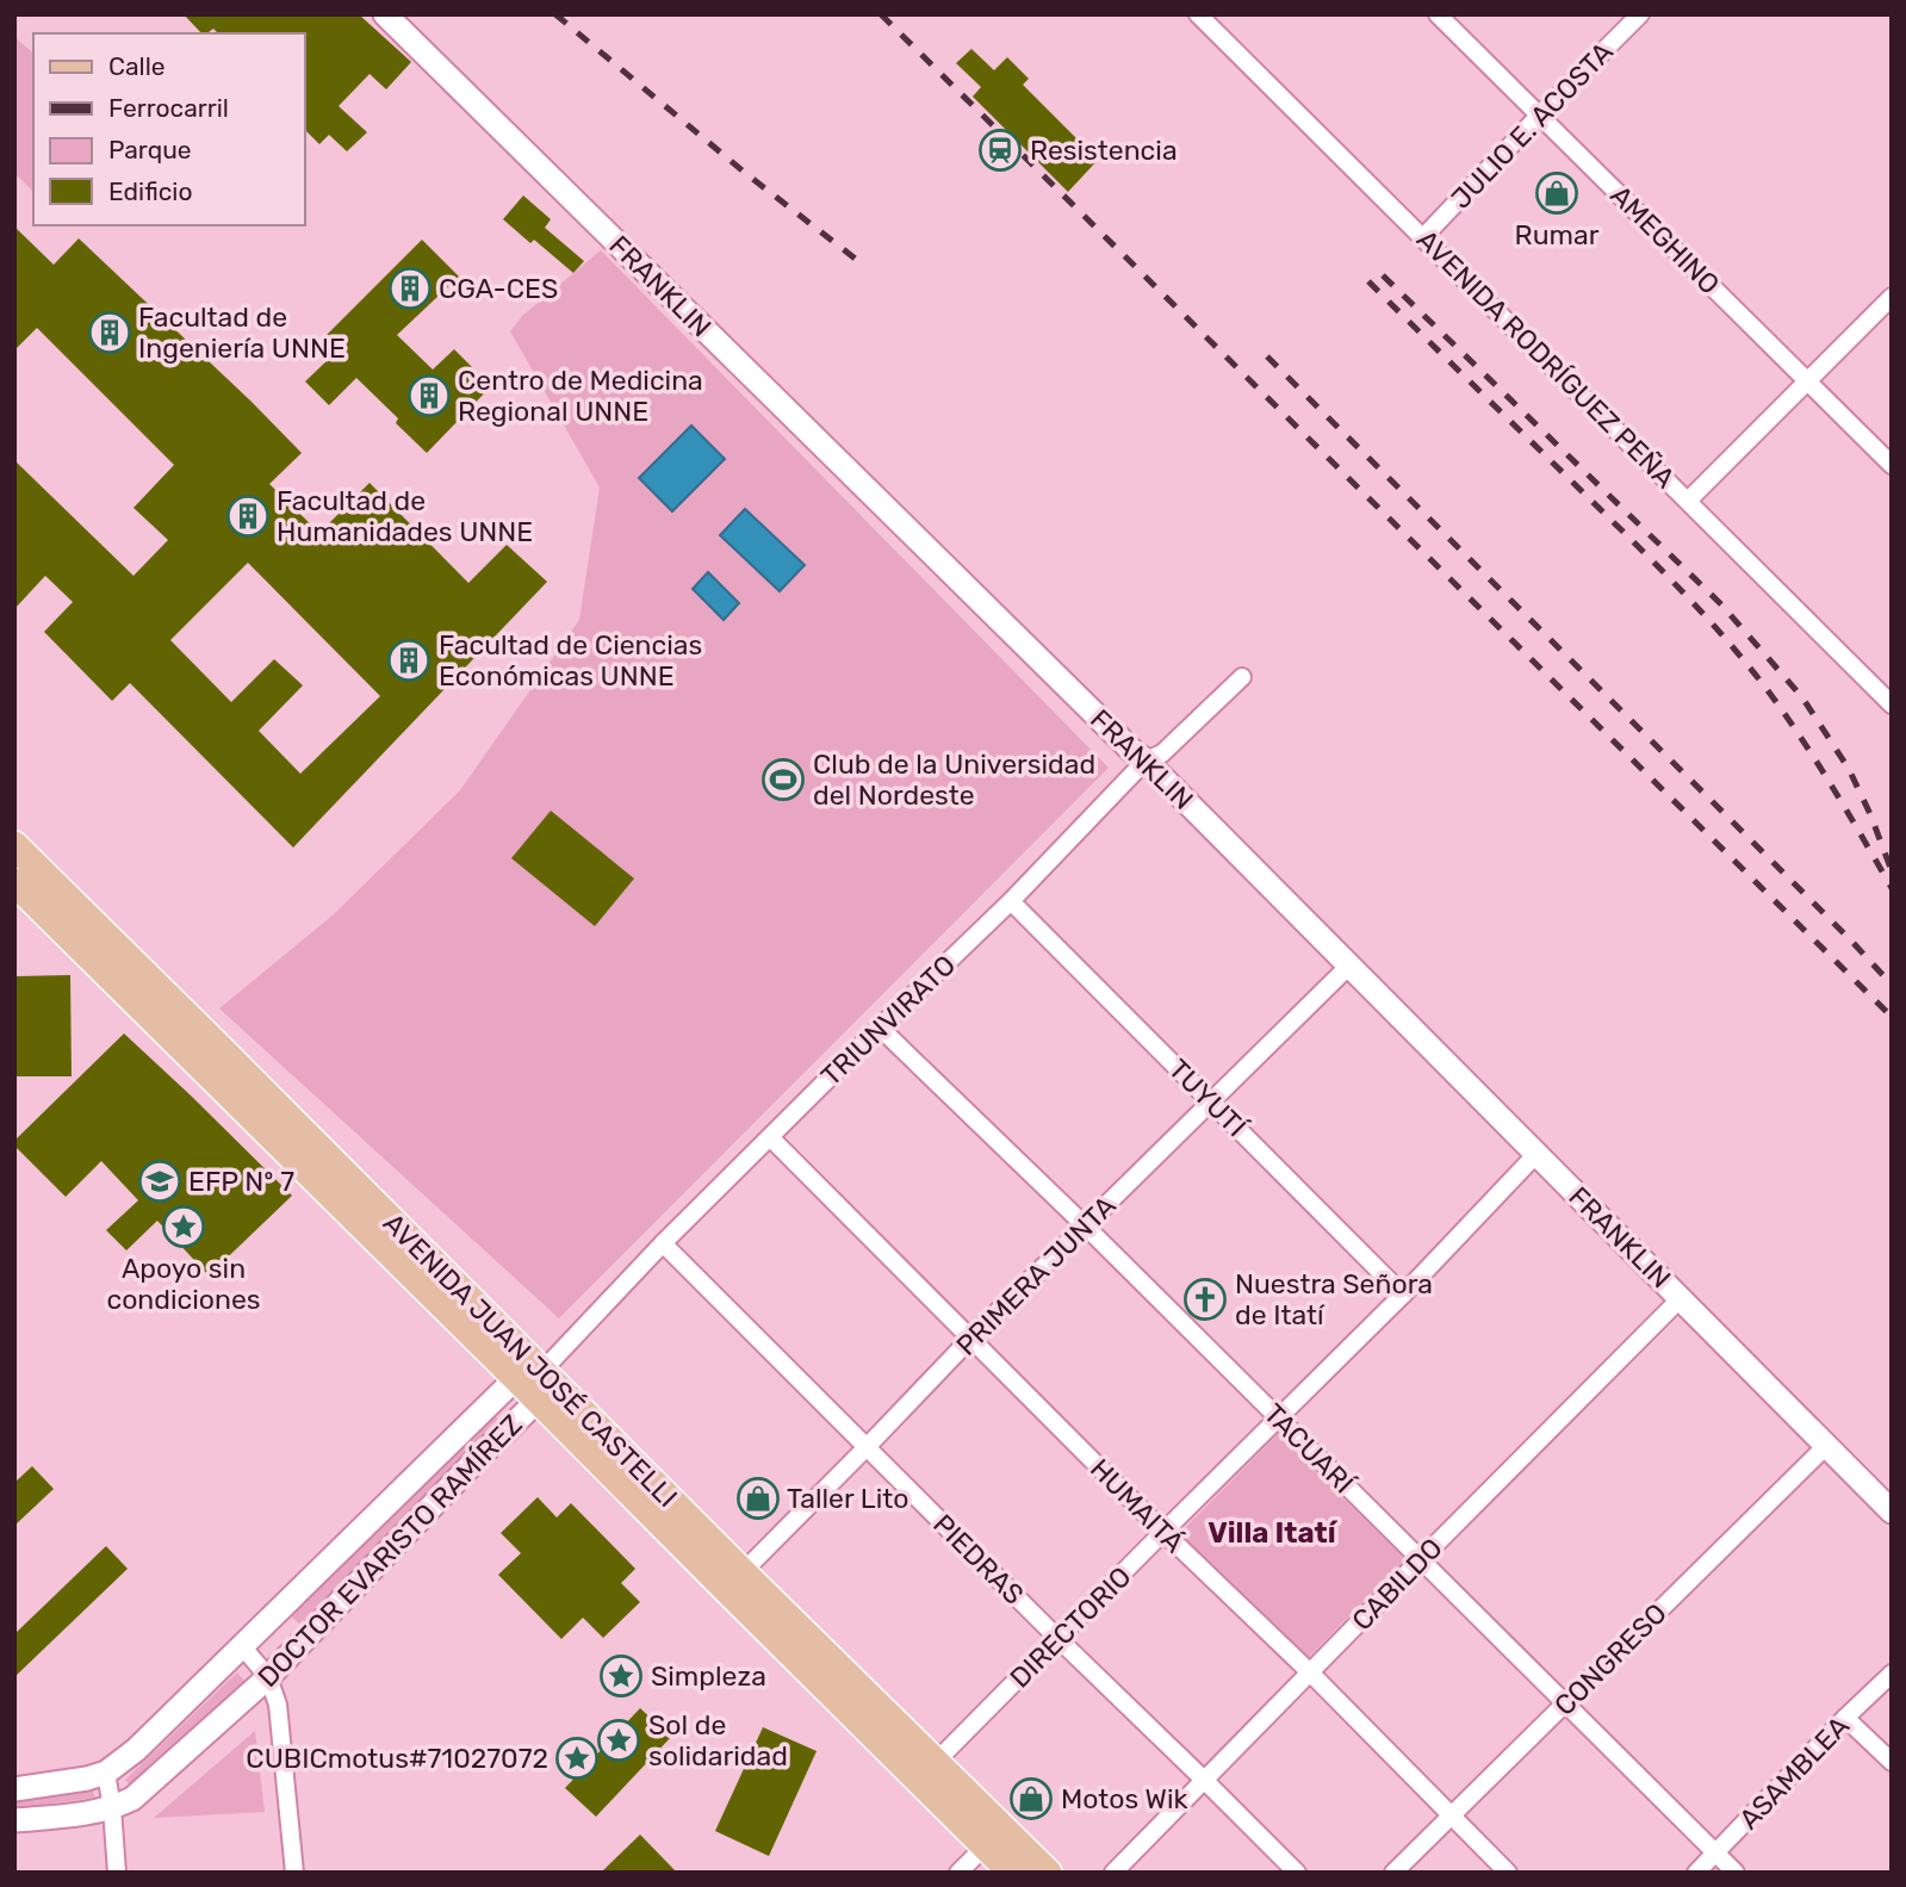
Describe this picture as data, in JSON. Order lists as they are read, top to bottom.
{
  "streets": {
    "main road": ["AVENIDA JUAN JOSÉ CASTELLI"],
    "street": [
      "JULIO E. ACOSTA",
      "AMEGHINO",
      "FRANKLIN",
      "AVENIDA RODRÍGUEZ PEÑA",
      "TRIUNVIRATO",
      "TUYUTÍ",
      "PRIMERA JUNTA",
      "TACUARÍ",
      "HUMAITÁ",
      "DOCTOR EVARISTO RAMÍREZ",
      "PIEDRAS",
      "CABILDO",
      "DIRECTORIO",
      "CONGRESO",
      "ASAMBLEA"
    ]
  },
  "crossings": [
    ["JULIO E. ACOSTA", "AMEGHINO"],
    ["JULIO E. ACOSTA", "AVENIDA RODRÍGUEZ PEÑA"],
    ["FRANKLIN", "TRIUNVIRATO"],
    ["FRANKLIN", "PRIMERA JUNTA"],
    ["FRANKLIN", "CABILDO"],
    ["FRANKLIN", "DIRECTORIO"],
    ["FRANKLIN", "CONGRESO"],
    ["TRIUNVIRATO", "TUYUTÍ"],
    ["TRIUNVIRATO", "AVENIDA JUAN JOSÉ CASTELLI"],
    ["TRIUNVIRATO", "TACUARÍ"],
    ["TRIUNVIRATO", "HUMAITÁ"],
    ["TRIUNVIRATO", "DOCTOR EVARISTO RAMÍREZ"],
    ["TRIUNVIRATO", "PIEDRAS"],
    ["TUYUTÍ", "PRIMERA JUNTA"],
    ["TUYUTÍ", "DIRECTORIO"],
    ["PRIMERA JUNTA", "AVENIDA JUAN JOSÉ CASTELLI"],
    ["PRIMERA JUNTA", "TACUARÍ"],
    ["PRIMERA JUNTA", "HUMAITÁ"],
    ["PRIMERA JUNTA", "PIEDRAS"],
    ["AVENIDA JUAN JOSÉ CASTELLI", "DOCTOR EVARISTO RAMÍREZ"],
    ["AVENIDA JUAN JOSÉ CASTELLI", "DIRECTORIO"],
    ["TACUARÍ", "CABILDO"],
    ["TACUARÍ", "DIRECTORIO"],
    ["TACUARÍ", "CONGRESO"],
    ["TACUARÍ", "ASAMBLEA"],
    ["HUMAITÁ", "CABILDO"],
    ["HUMAITÁ", "DIRECTORIO"],
    ["HUMAITÁ", "CONGRESO"],
    ["PIEDRAS", "CABILDO"],
    ["PIEDRAS", "DIRECTORIO"]
  ],
  "districts": ["Villa Itatí"],
  "places": {
    "station": ["Resistencia"],
    "shop": ["Rumar", "Taller Lito", "Motos Wik"],
    "building": [
      "CGA-CES",
      "Facultad de Ingeniería UNNE",
      "Centro de Medicina Regional UNNE",
      "Facultad de Humanidades UNNE",
      "Facultad de Ciencias Económicas UNNE"
    ],
    "sports": ["Club de la Universidad del Nordeste"],
    "school or university": ["EFP Nº 7"],
    "place": [
      "Apoyo sin condiciones",
      "Simpleza",
      "Sol de solidaridad",
      "CUBICmotus#71027072"
    ],
    "church": ["Nuestra Señora de Itatí"]
  },
  "legend": [
    "Calle",
    "Ferrocarril",
    "Parque",
    "Edificio"
  ]
}
